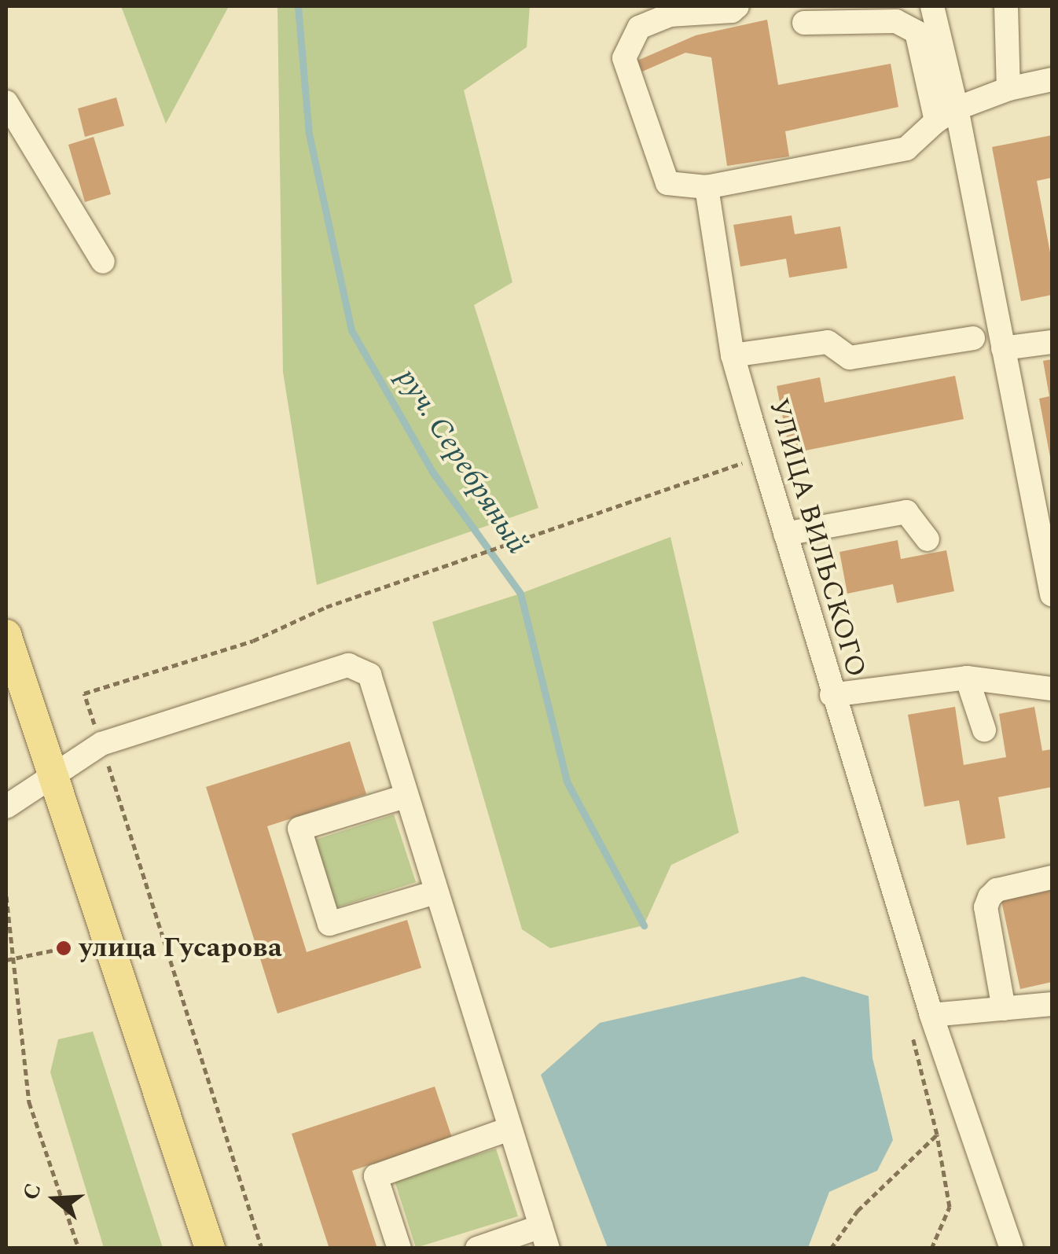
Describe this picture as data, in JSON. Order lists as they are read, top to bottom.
{
  "streets": {
    "street": ["УЛИЦА ВИЛЬСКОГО"]
  },
  "water": ["руч. Серебряный"],
  "places": ["улица Гусарова"],
  "north": "left"
}
